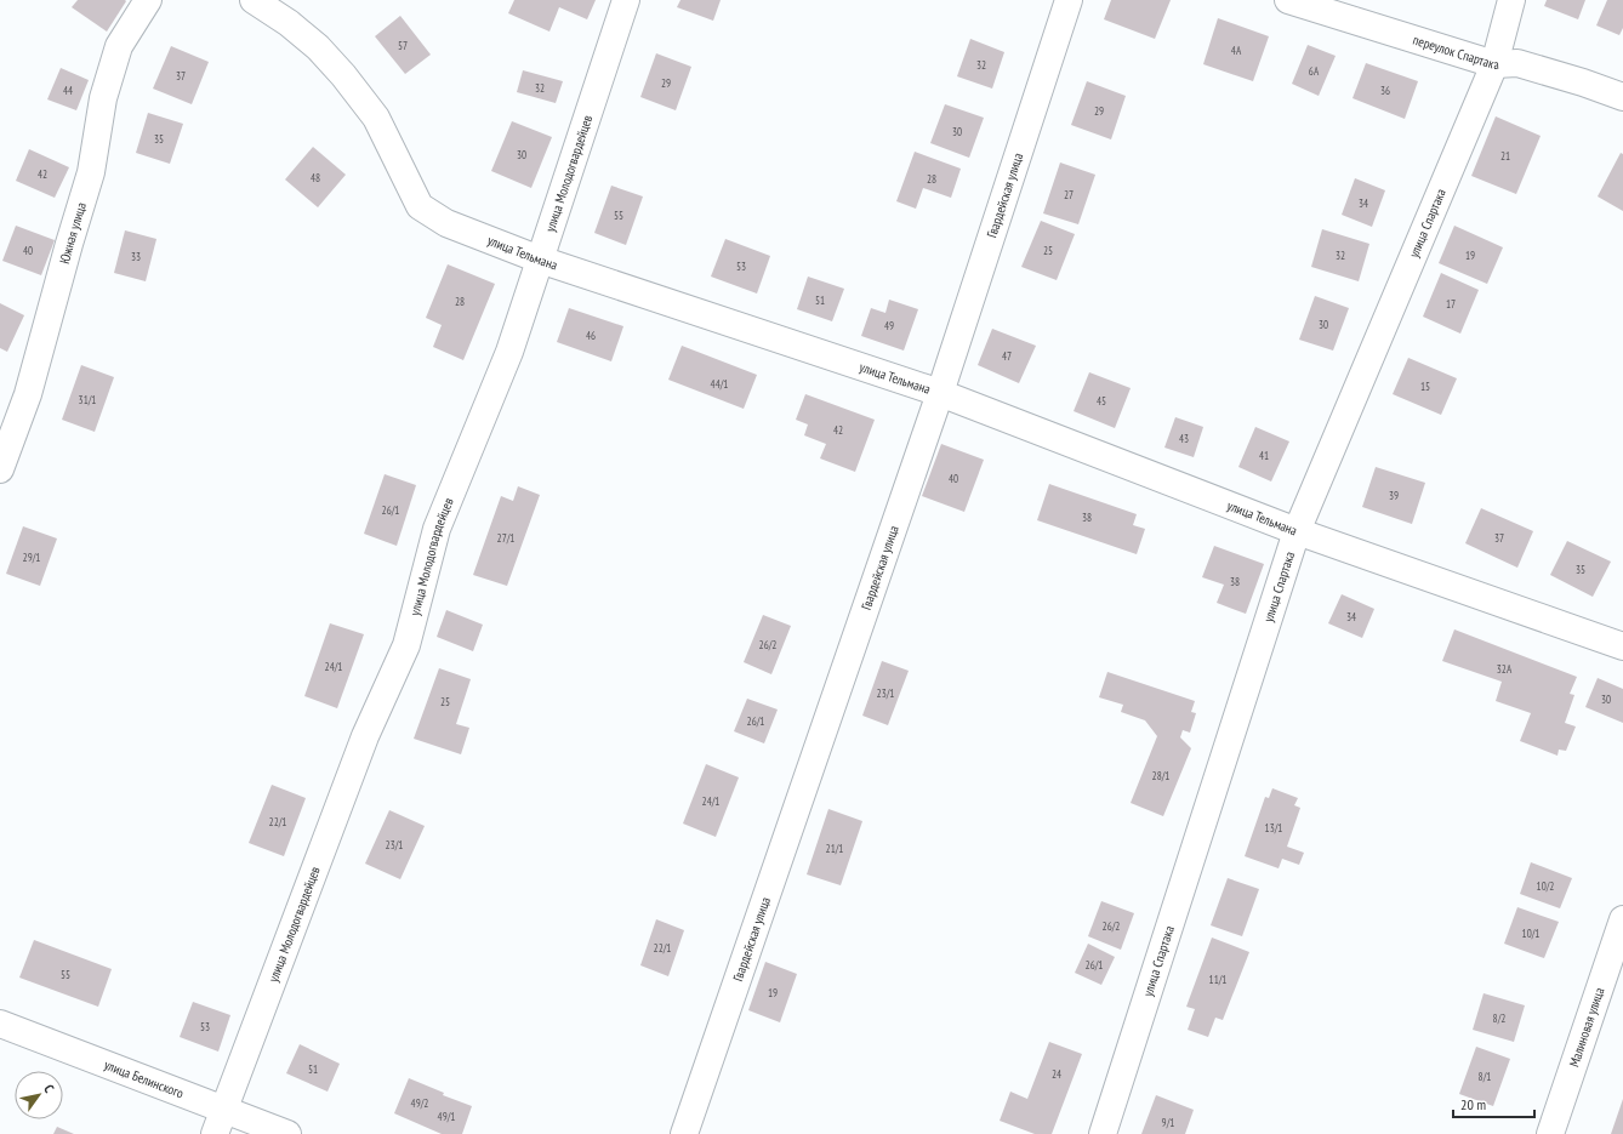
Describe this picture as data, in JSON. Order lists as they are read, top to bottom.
{
  "streets": {
    "street": [
      "переулок Спартака",
      "улица Молодогвардейцев",
      "Гвардейская улица",
      "улица Спартака",
      "Южная улица",
      "улица Тельмана",
      "Малиновая улица",
      "улица Белинского"
    ]
  },
  "crossings": [
    ["переулок Спартака", "улица Спартака"],
    ["улица Молодогвардейцев", "улица Тельмана"],
    ["улица Молодогвардейцев", "улица Белинского"],
    ["Гвардейская улица", "улица Тельмана"],
    ["улица Спартака", "улица Тельмана"]
  ],
  "house_numbers": [
    "57",
    "4А",
    "32",
    "6А",
    "37",
    "29",
    "32",
    "44",
    "36",
    "29",
    "30",
    "35",
    "30",
    "21",
    "42",
    "48",
    "28",
    "27",
    "34",
    "55",
    "40",
    "25",
    "32",
    "19",
    "33",
    "53",
    "51",
    "28",
    "17",
    "30",
    "49",
    "46",
    "47",
    "44/1",
    "15",
    "31/1",
    "45",
    "42",
    "43",
    "41",
    "40",
    "39",
    "26/1",
    "38",
    "27/1",
    "37",
    "29/1",
    "35",
    "38",
    "34",
    "26/2",
    "24/1",
    "32А",
    "23/1",
    "30",
    "25",
    "26/1",
    "28/1",
    "24/1",
    "22/1",
    "13/1",
    "23/1",
    "21/1",
    "10/2",
    "26/2",
    "10/1",
    "22/1",
    "26/1",
    "55",
    "11/1",
    "19",
    "8/2",
    "53",
    "51",
    "24",
    "8/1",
    "49/2",
    "49/1",
    "9/1"
  ],
  "scale_bar": "20 m",
  "north": "top right"
}
